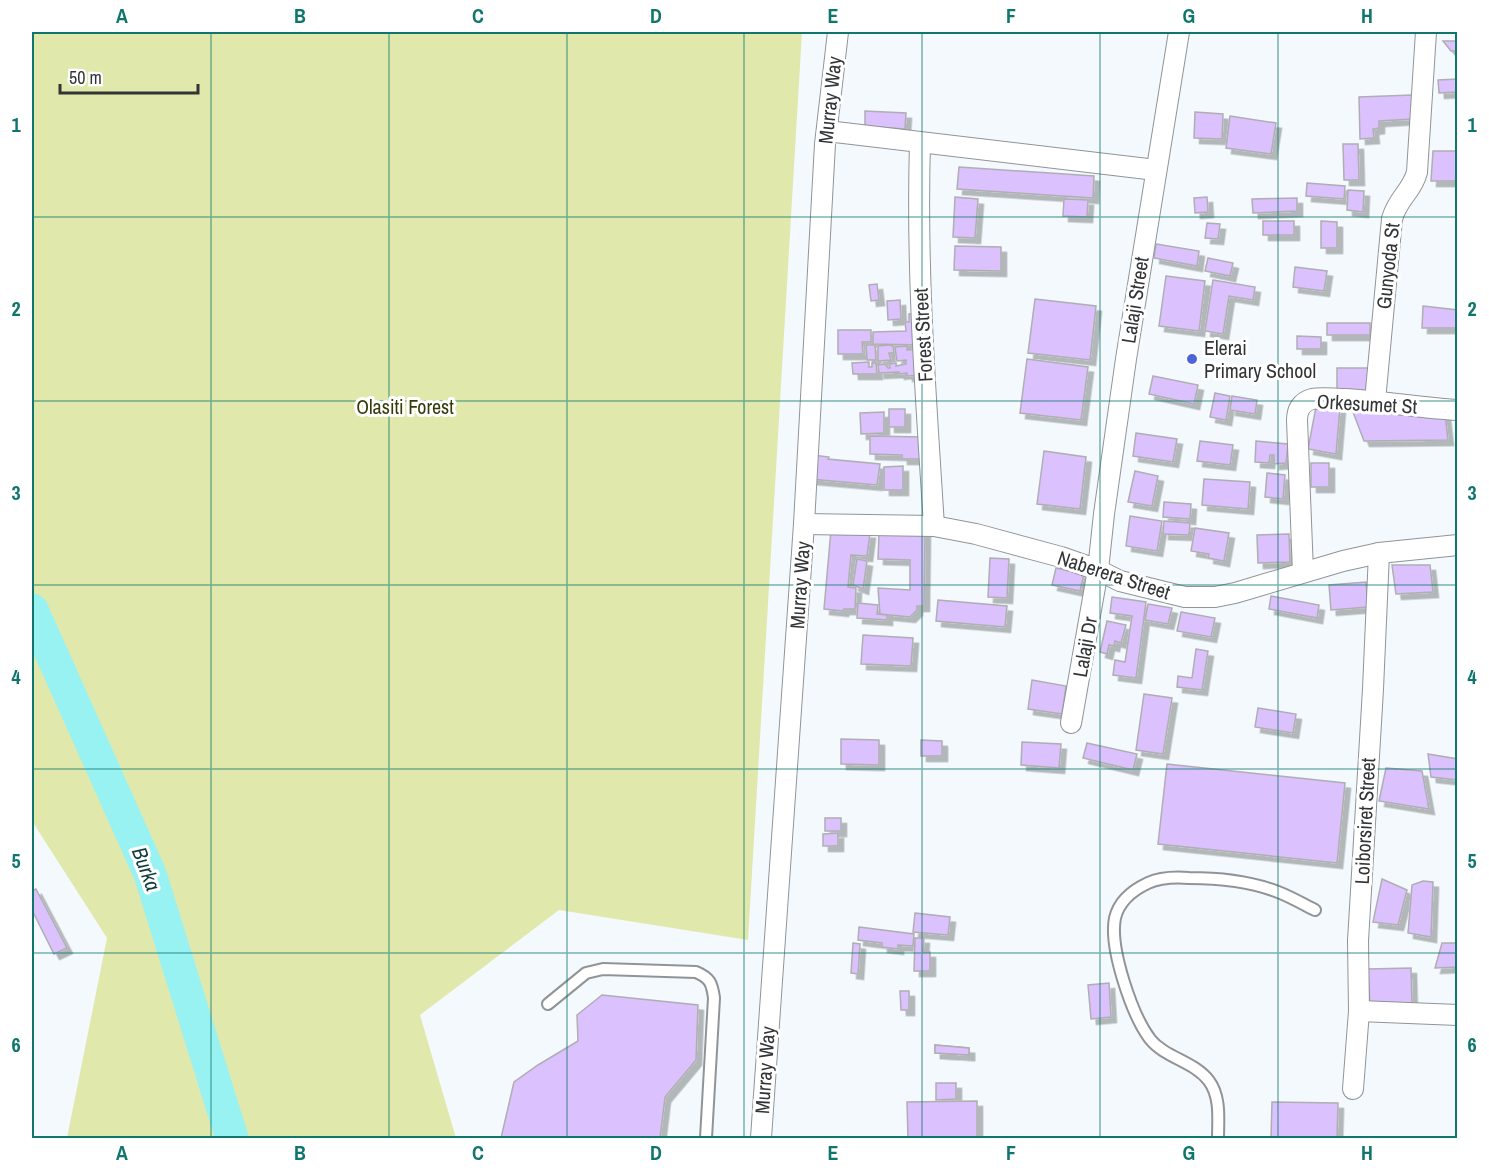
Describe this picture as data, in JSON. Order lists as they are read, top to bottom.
{
  "streets": {
    "street": [
      "Murray Way",
      "Gunyoda St",
      "Lalaji Street",
      "Forest Street",
      "Orkesumet St",
      "Naberera Street",
      "Lalaji Dr",
      "Loiborsiret Street"
    ]
  },
  "crossings": [
    ["Murray Way", "Naberera Street"],
    ["Gunyoda St", "Orkesumet St"],
    ["Lalaji Street", "Naberera Street"],
    ["Lalaji Street", "Lalaji Dr"],
    ["Forest Street", "Naberera Street"],
    ["Orkesumet St", "Naberera Street"],
    ["Naberera Street", "Lalaji Dr"],
    ["Naberera Street", "Loiborsiret Street"]
  ],
  "water": ["Burka"],
  "parks": ["Olasiti Forest"],
  "places": ["Elerai Primary School"],
  "scale_bar": "50 m",
  "grid": {
    "columns": [
      "A",
      "B",
      "C",
      "D",
      "E",
      "F",
      "G",
      "H"
    ],
    "rows": [
      "1",
      "2",
      "3",
      "4",
      "5",
      "6"
    ]
  }
}
